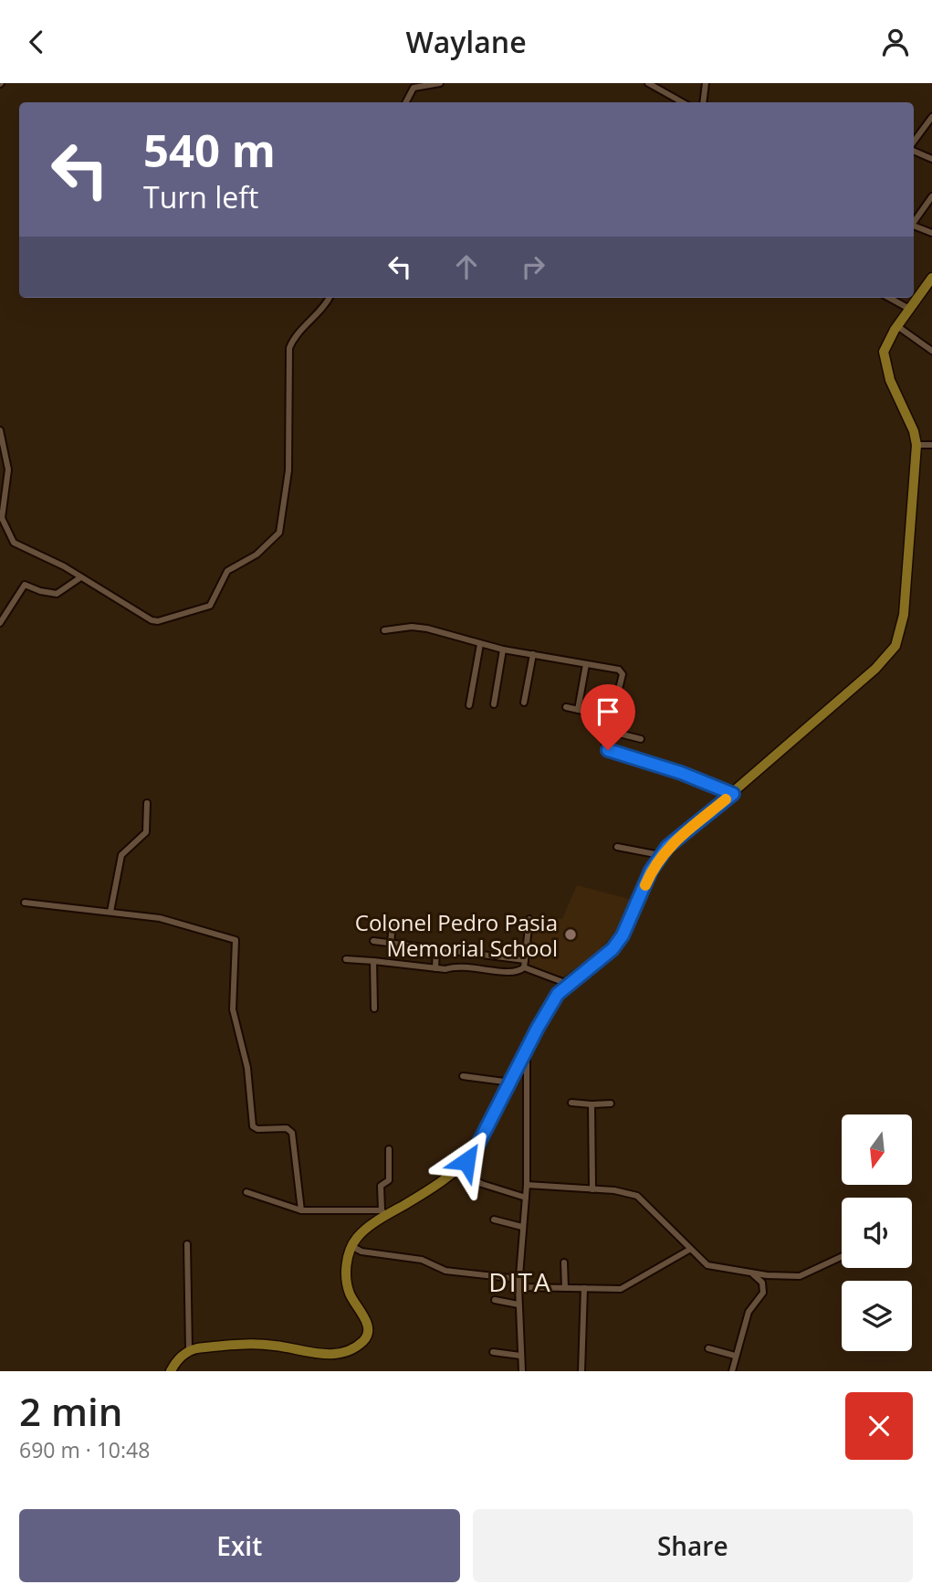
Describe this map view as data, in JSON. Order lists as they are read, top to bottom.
{
  "districts": ["DITA"],
  "places": ["Colonel Pedro Pasia Memorial School"],
  "north": "bottom",
  "page": {
    "header": "Waylane",
    "turn": ["540 m", "Turn left"],
    "heading": ["2 min", "690 m · 10:48"],
    "buttons": ["Exit", "Share"]
  }
}
